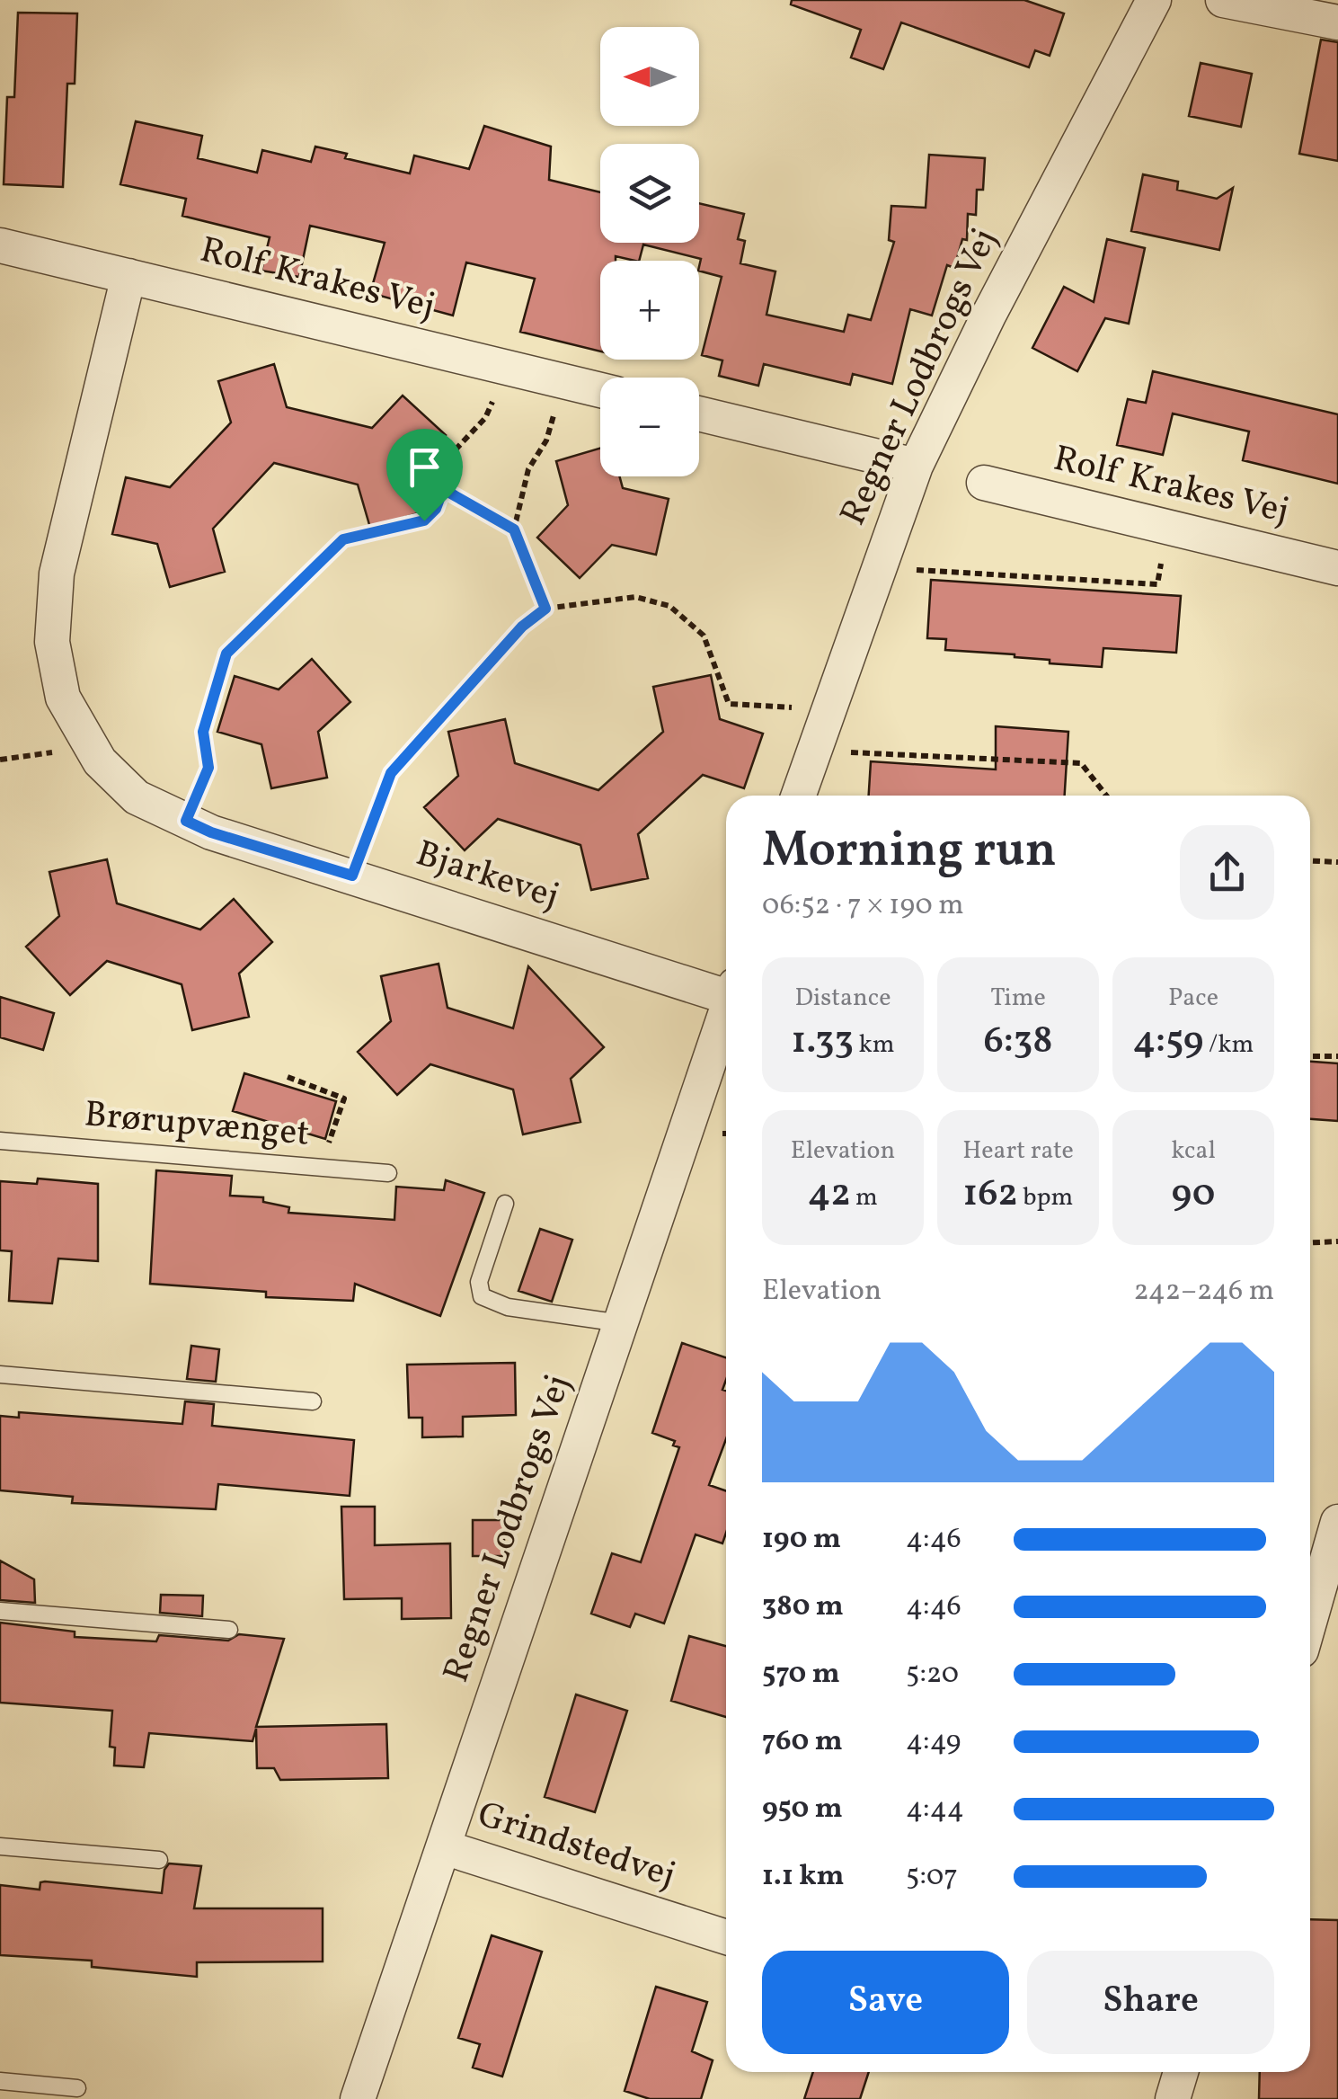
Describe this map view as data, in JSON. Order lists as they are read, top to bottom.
{
  "streets": {
    "street": [
      "Rolf Krakes Vej",
      "Regner Lodbrogs Vej",
      "Bjarkevej",
      "Grindstedvej"
    ],
    "lane": ["Brørupvænget"]
  },
  "crossings": [
    ["Rolf Krakes Vej", "Bjarkevej"],
    ["Regner Lodbrogs Vej", "Grindstedvej"]
  ],
  "north": "left",
  "page": {
    "map_buttons": ["+", "−"],
    "heading": ["Morning run", "06:52 · 7 × 190 m"],
    "stats": [
      ["Distance", "1.33 km"],
      ["Time", "6:38"],
      ["Pace", "4:59 /km"],
      ["Elevation", "42 m"],
      ["Heart rate", "162 bpm"],
      ["kcal", "90"]
    ],
    "chart": ["Elevation", "242–246 m"],
    "list": [
      {
        "name": "190 m",
        "note": "4:46"
      },
      {
        "name": "380 m",
        "note": "4:46"
      },
      {
        "name": "570 m",
        "note": "5:20"
      },
      {
        "name": "760 m",
        "note": "4:49"
      },
      {
        "name": "950 m",
        "note": "4:44"
      },
      {
        "name": "1.1 km",
        "note": "5:07"
      }
    ],
    "buttons": ["Save", "Share"]
  }
}
